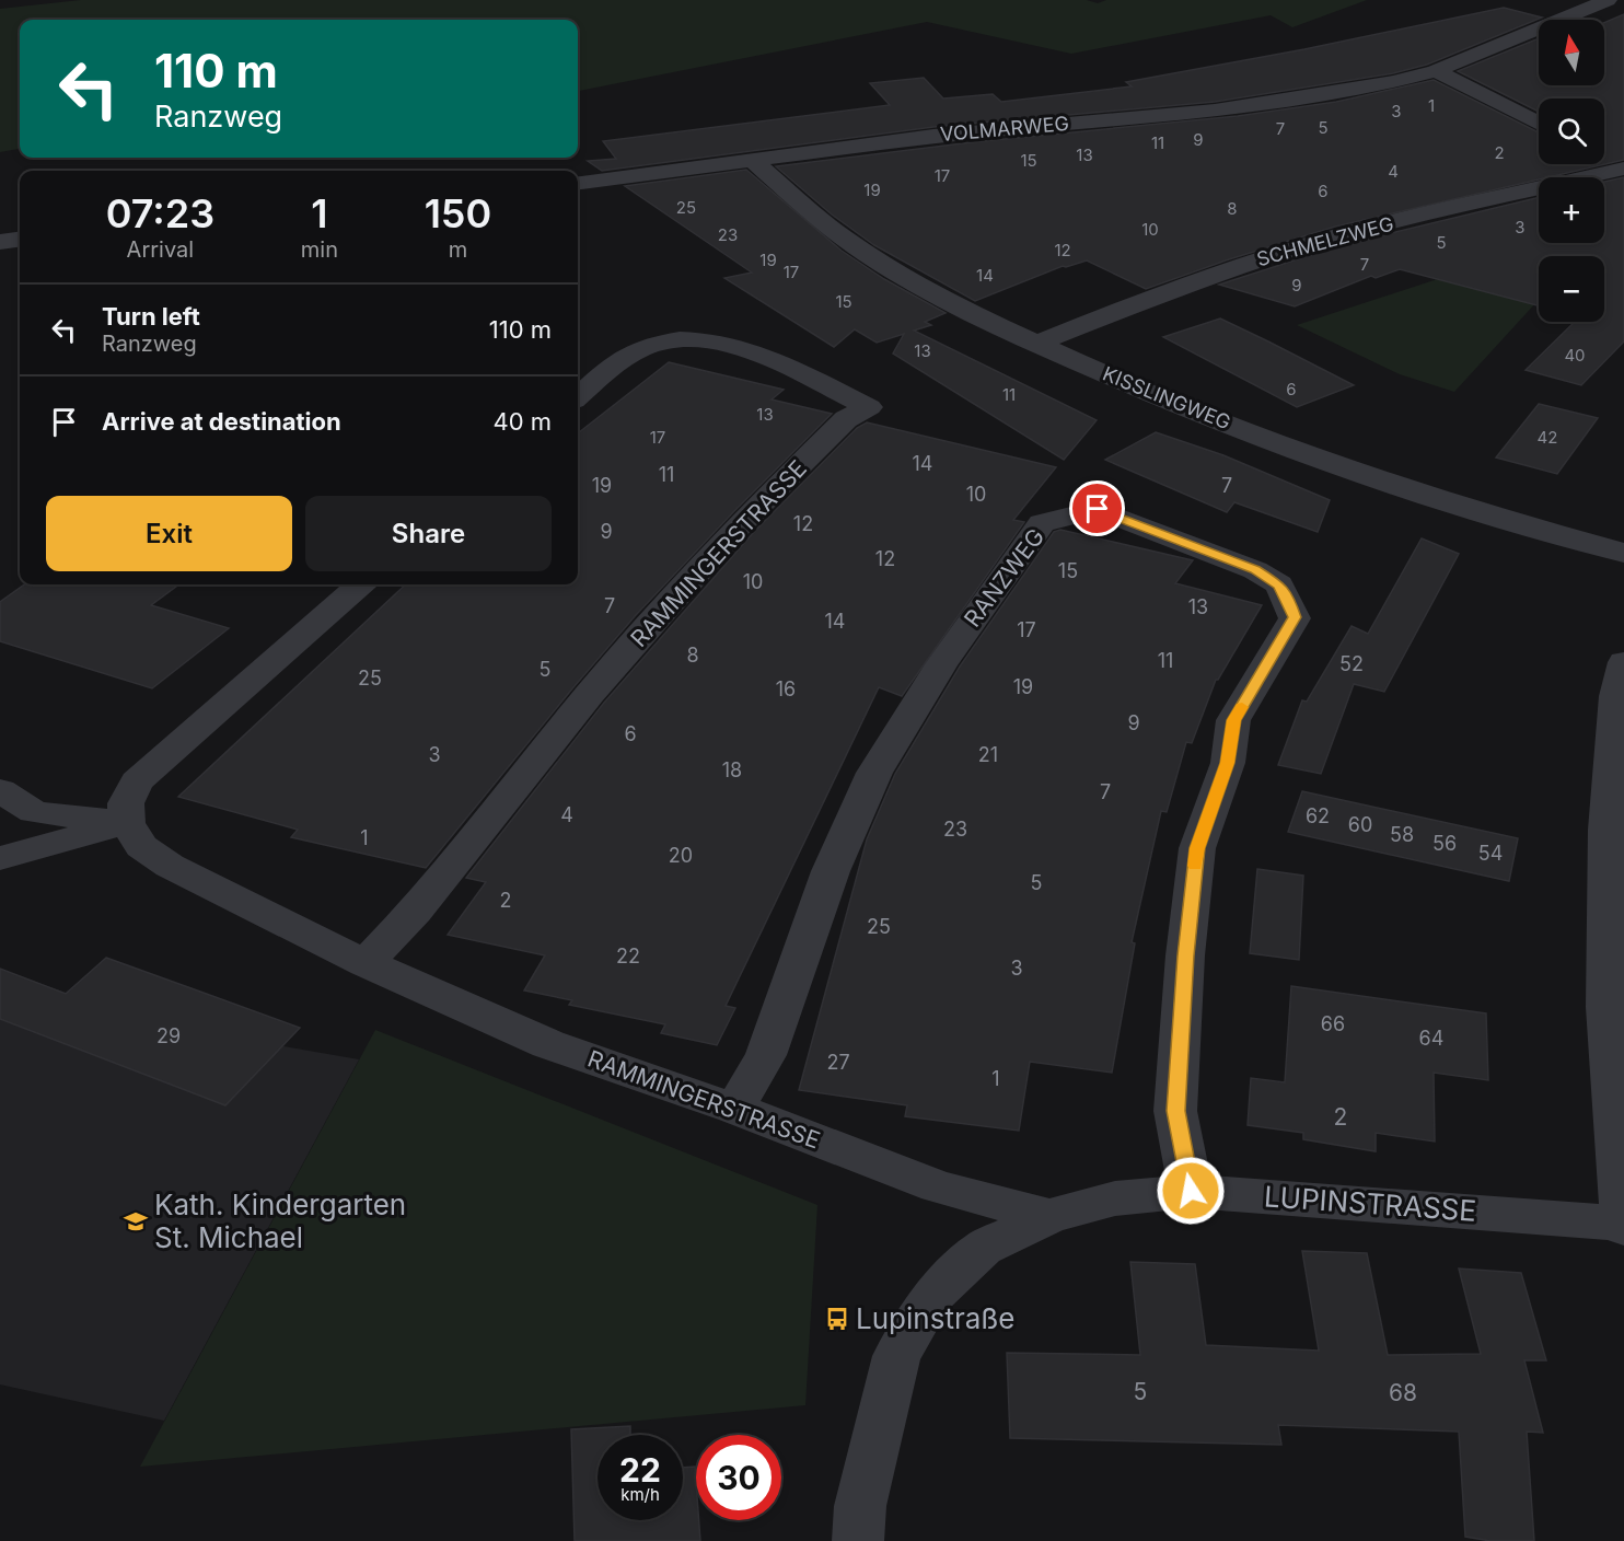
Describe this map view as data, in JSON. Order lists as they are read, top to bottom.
{
  "streets": {
    "street": [
      "VOLMARWEG",
      "SCHMELZWEG",
      "KISSLINGWEG",
      "RAMMINGERSTRASSE",
      "RANZWEG",
      "LUPINSTRASSE"
    ]
  },
  "crossings": [
    ["VOLMARWEG", "KISSLINGWEG"],
    ["SCHMELZWEG", "KISSLINGWEG"],
    ["RAMMINGERSTRASSE", "RANZWEG"],
    ["RAMMINGERSTRASSE", "LUPINSTRASSE"],
    ["RANZWEG", "LUPINSTRASSE"]
  ],
  "places": {
    "school or university": ["Kath. Kindergarten St. Michael"],
    "bus stop": ["Lupinstraße"]
  },
  "house_numbers": [
    "1",
    "3",
    "5",
    "7",
    "9",
    "11",
    "2",
    "13",
    "15",
    "4",
    "17",
    "19",
    "6",
    "25",
    "8",
    "3",
    "10",
    "23",
    "5",
    "12",
    "19",
    "7",
    "17",
    "14",
    "9",
    "15",
    "13",
    "40",
    "6",
    "11",
    "13",
    "17",
    "42",
    "14",
    "11",
    "19",
    "7",
    "10",
    "12",
    "9",
    "12",
    "15",
    "10",
    "7",
    "13",
    "14",
    "17",
    "8",
    "11",
    "52",
    "5",
    "25",
    "19",
    "16",
    "9",
    "6",
    "3",
    "21",
    "18",
    "7",
    "4",
    "62",
    "60",
    "23",
    "58",
    "1",
    "56",
    "54",
    "20",
    "5",
    "2",
    "25",
    "22",
    "3",
    "66",
    "29",
    "64",
    "27",
    "1",
    "2",
    "5",
    "68"
  ],
  "north": "top",
  "page": {
    "map_buttons": ["+", "−"],
    "turn": ["110 m", "Ranzweg"],
    "eta": [
      "07:23",
      "Arrival",
      "1",
      "min",
      "150",
      "m"
    ],
    "list": [
      {
        "name": "Turn left",
        "note": "Ranzweg",
        "value": "110 m"
      },
      {
        "name": "Arrive at destination",
        "value": "40 m"
      }
    ],
    "buttons": ["Exit", "Share"],
    "speed": "22 km/h",
    "limit": "30"
  }
}
